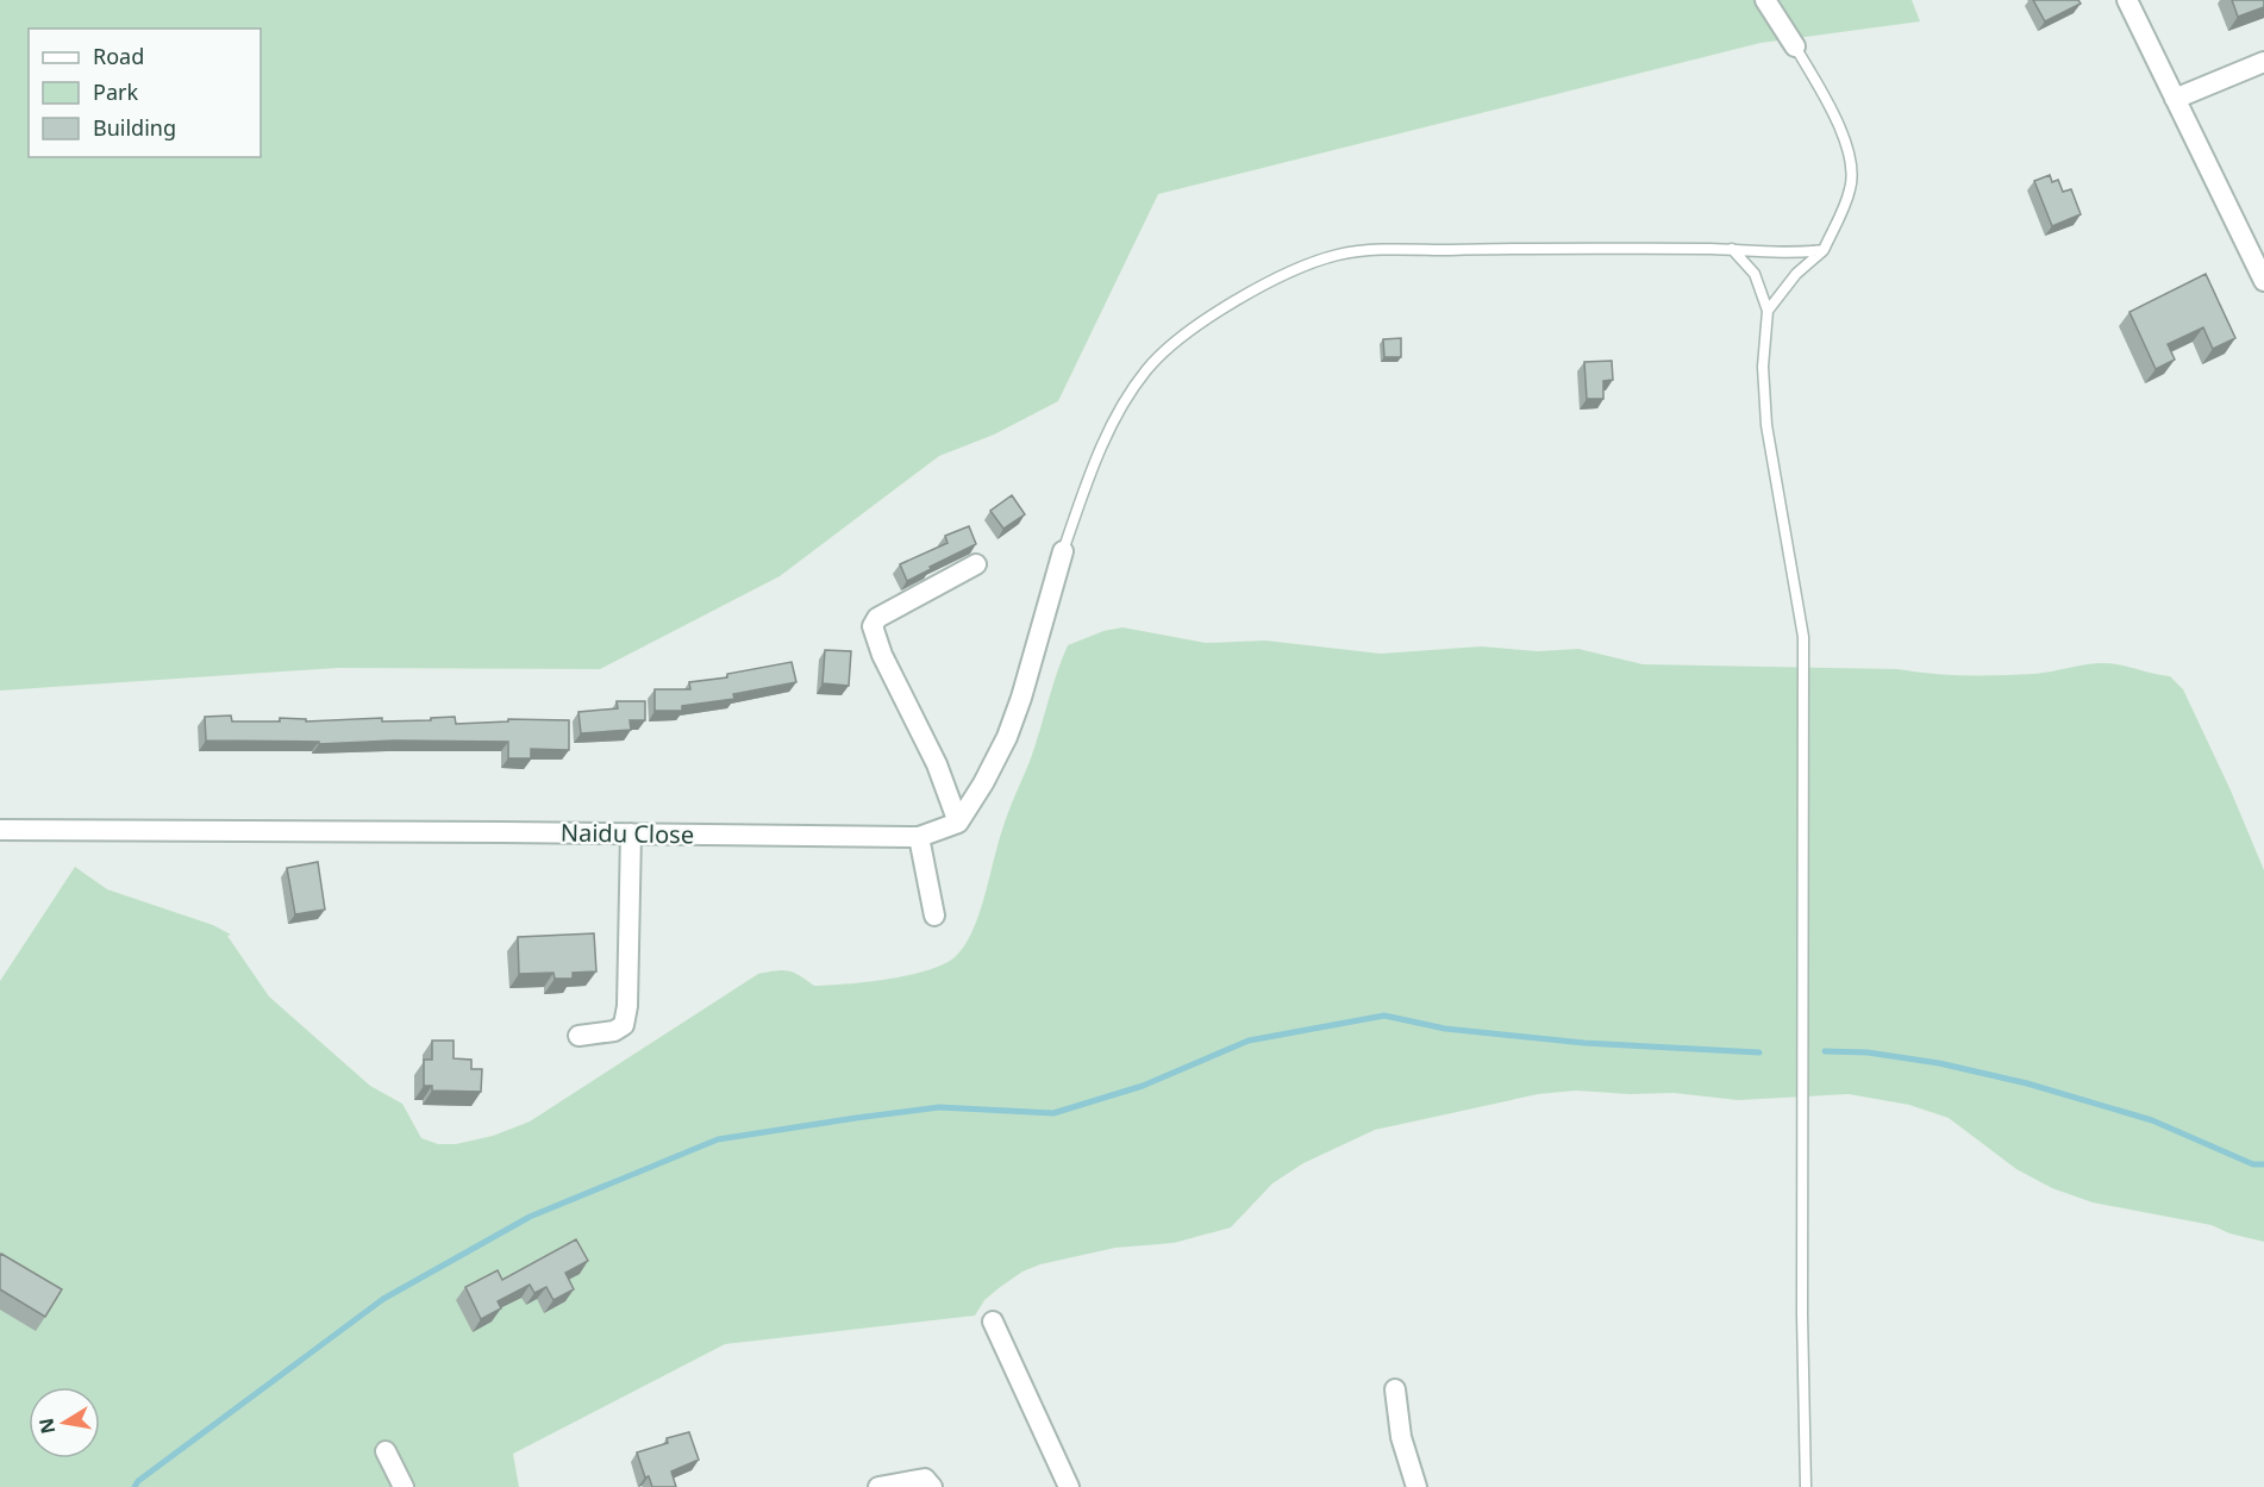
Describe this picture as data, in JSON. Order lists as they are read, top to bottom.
{
  "streets": {
    "street": ["Naidu Close"]
  },
  "legend": ["Road", "Park", "Building"],
  "north": "left"
}
